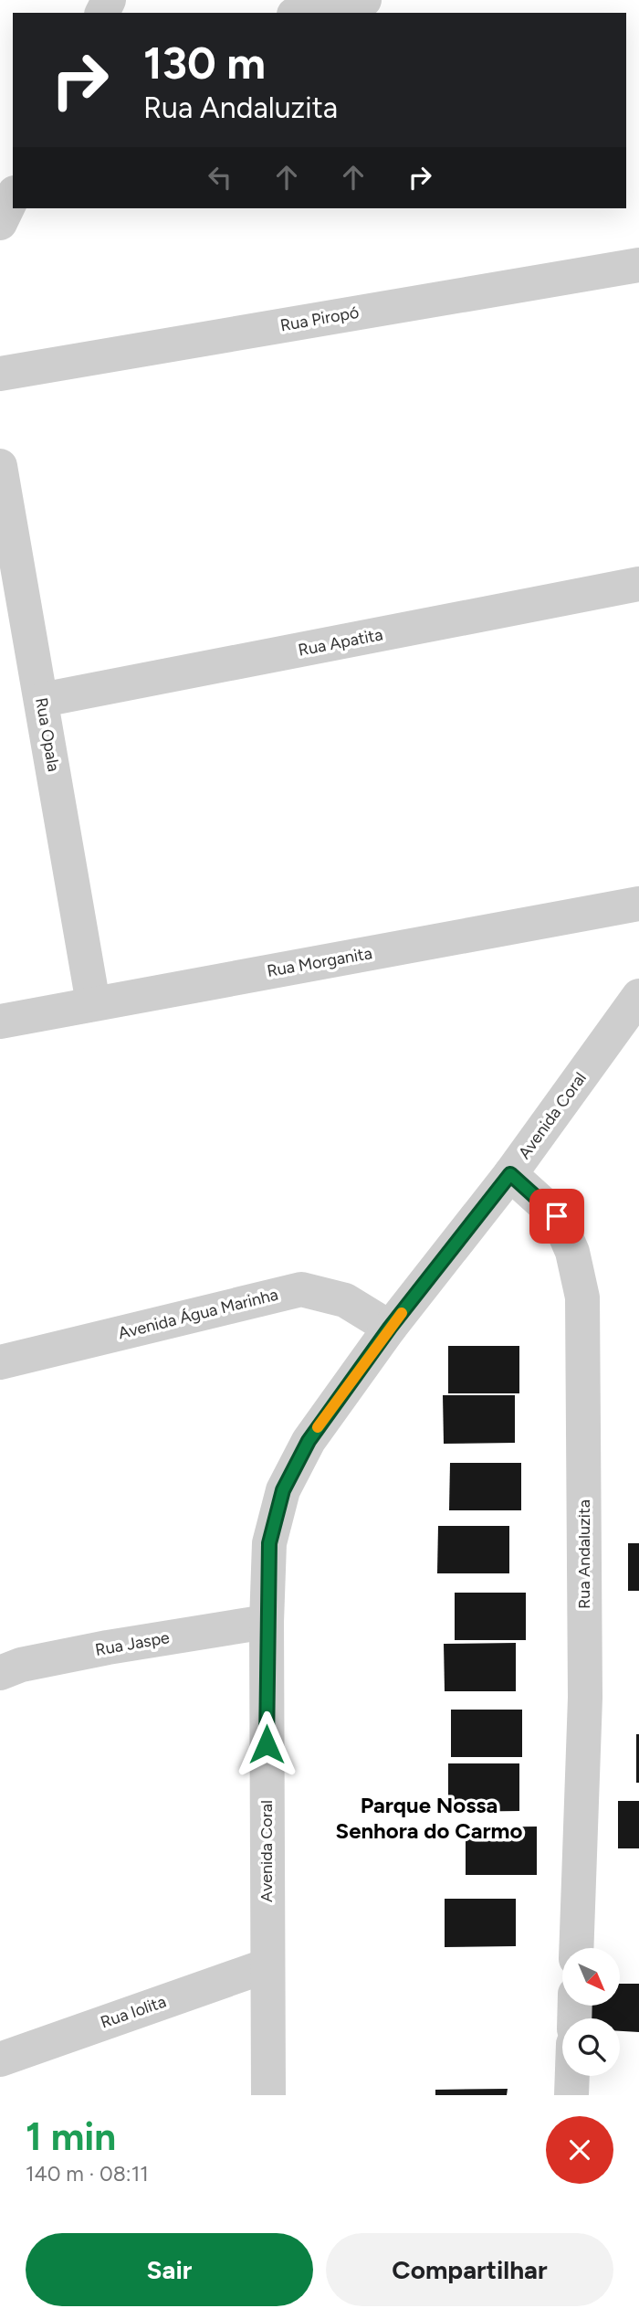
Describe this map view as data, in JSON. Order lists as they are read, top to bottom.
{
  "streets": {
    "street": [
      "Rua Piropó",
      "Rua Apatita",
      "Rua Opala",
      "Rua Morganita",
      "Avenida Coral",
      "Avenida Água Marinha",
      "Rua Andaluzita",
      "Rua Jaspe",
      "Rua Iolita"
    ]
  },
  "crossings": [
    ["Rua Apatita", "Rua Opala"],
    ["Rua Opala", "Rua Morganita"],
    ["Avenida Coral", "Avenida Água Marinha"],
    ["Avenida Coral", "Rua Andaluzita"],
    ["Avenida Coral", "Rua Jaspe"],
    ["Avenida Coral", "Rua Iolita"]
  ],
  "districts": ["Parque Nossa Senhora do Carmo"],
  "north": "bottom right",
  "page": {
    "turn": ["130 m", "Rua Andaluzita"],
    "heading": ["1 min", "140 m · 08:11"],
    "buttons": ["Sair", "Compartilhar"]
  }
}
